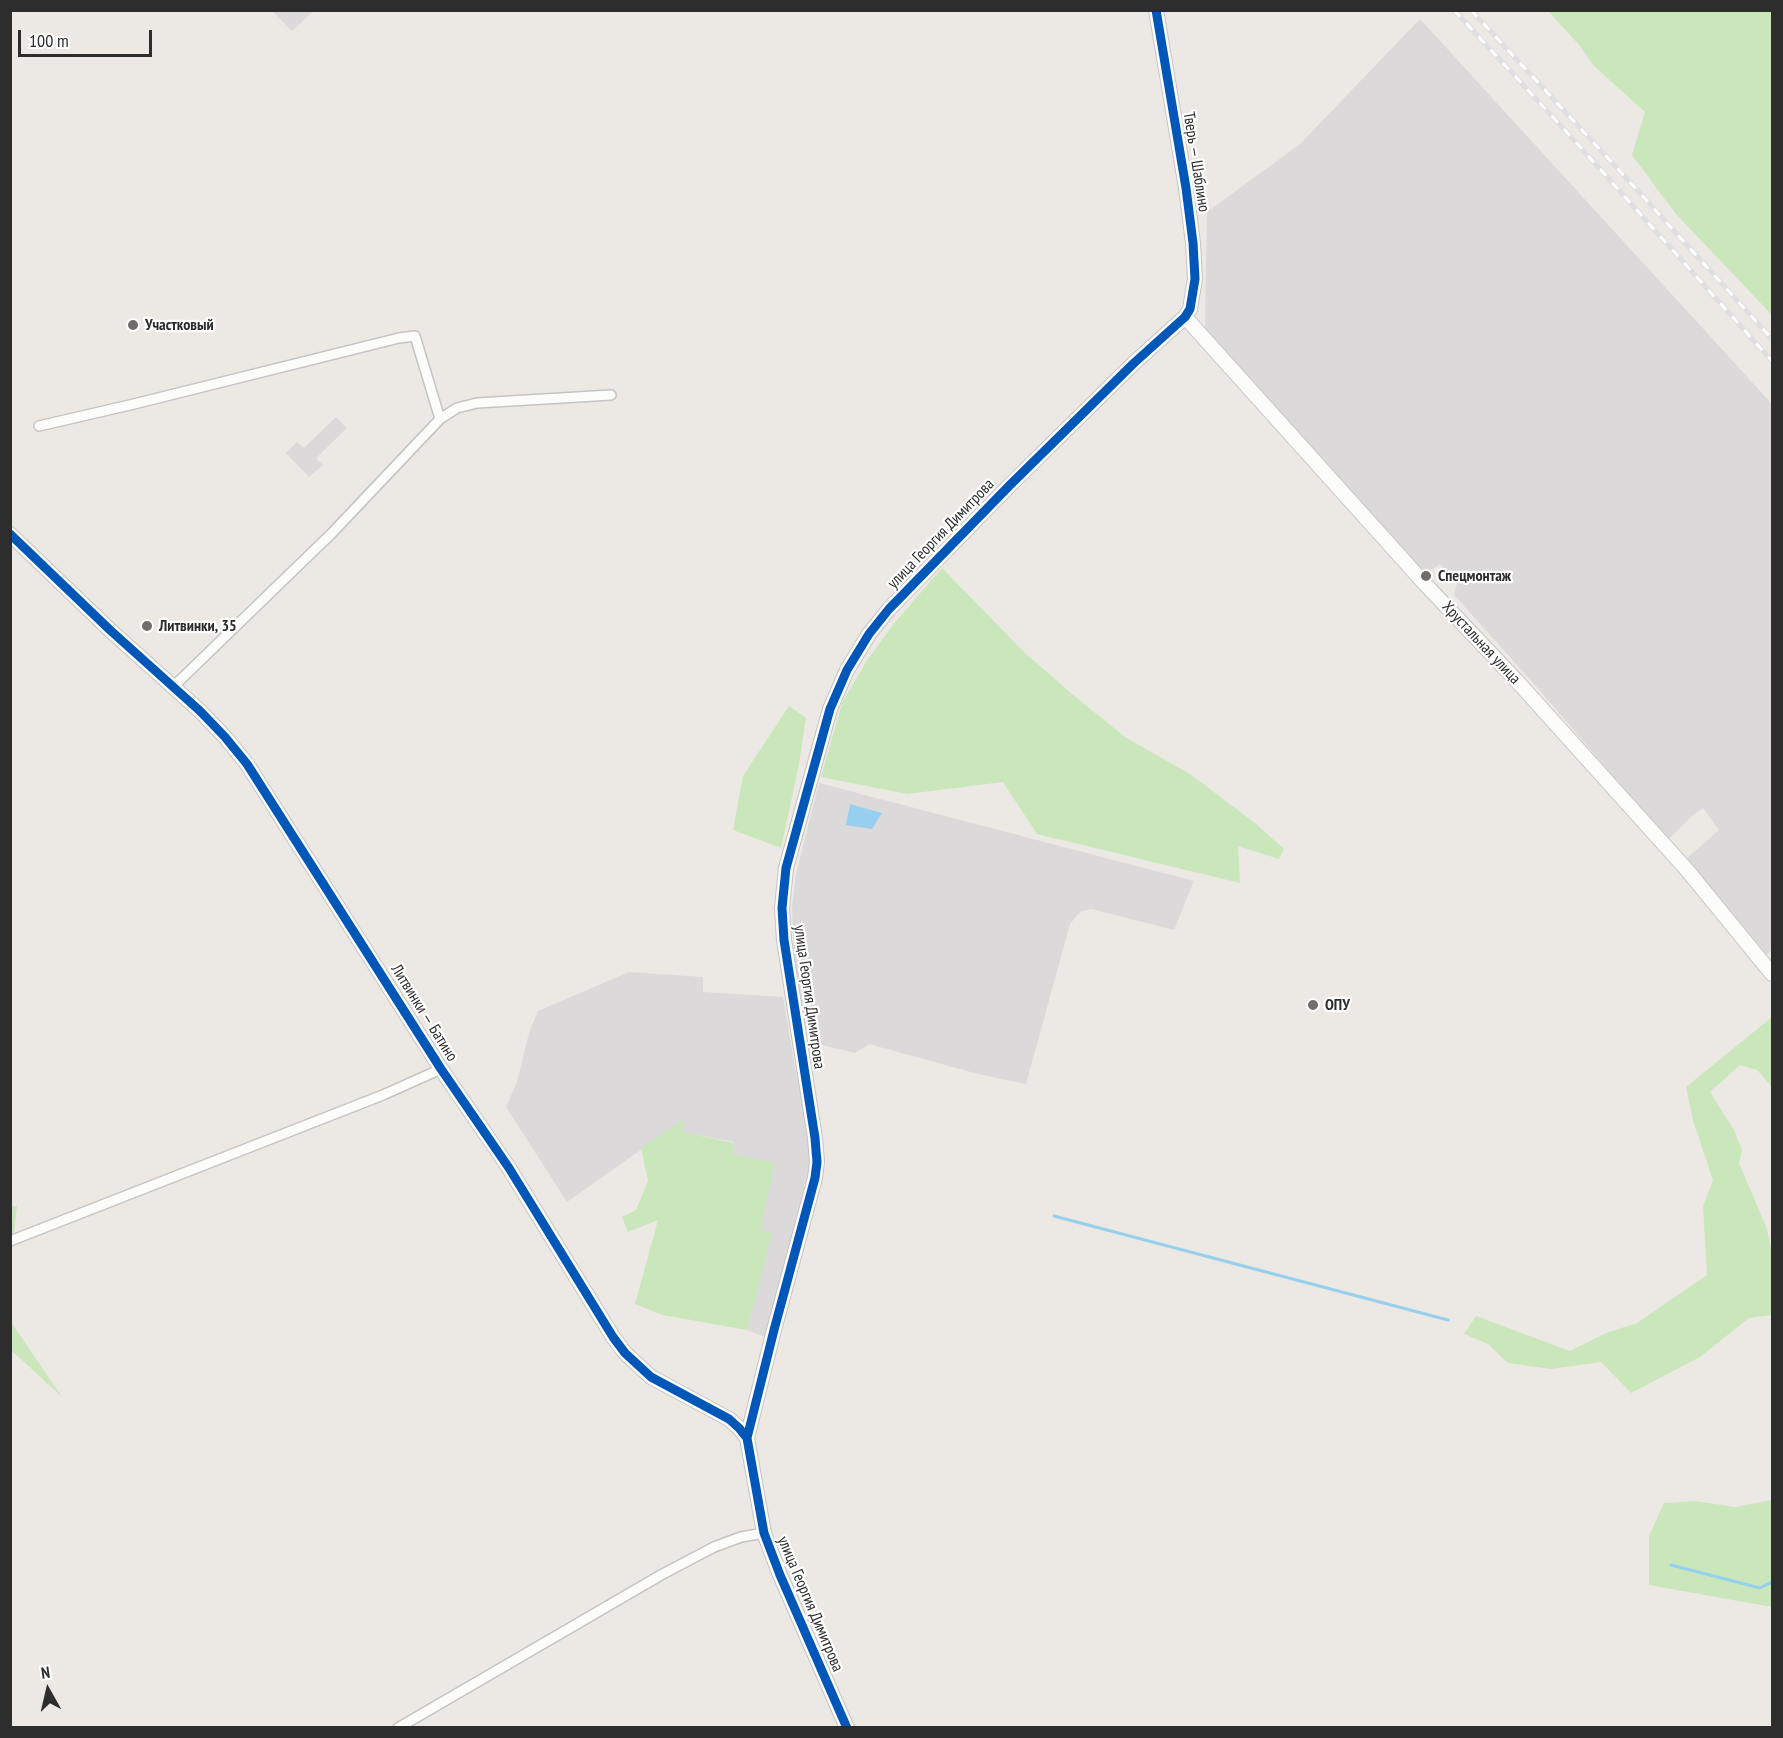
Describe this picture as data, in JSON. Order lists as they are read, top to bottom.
{
  "streets": {
    "street": [
      "Тверь — Шаблино",
      "улица Георгия Димитрова",
      "Хрустальная улица",
      "Литвинки — Батино"
    ]
  },
  "crossings": [
    ["Тверь — Шаблино", "улица Георгия Димитрова"],
    ["Тверь — Шаблино", "Хрустальная улица"],
    ["улица Георгия Димитрова", "Хрустальная улица"],
    ["улица Георгия Димитрова", "Литвинки — Батино"]
  ],
  "places": [
    "Участковый",
    "Спецмонтаж",
    "Литвинки, 35",
    "ОПУ"
  ],
  "scale_bar": "100 m",
  "north": "top"
}
